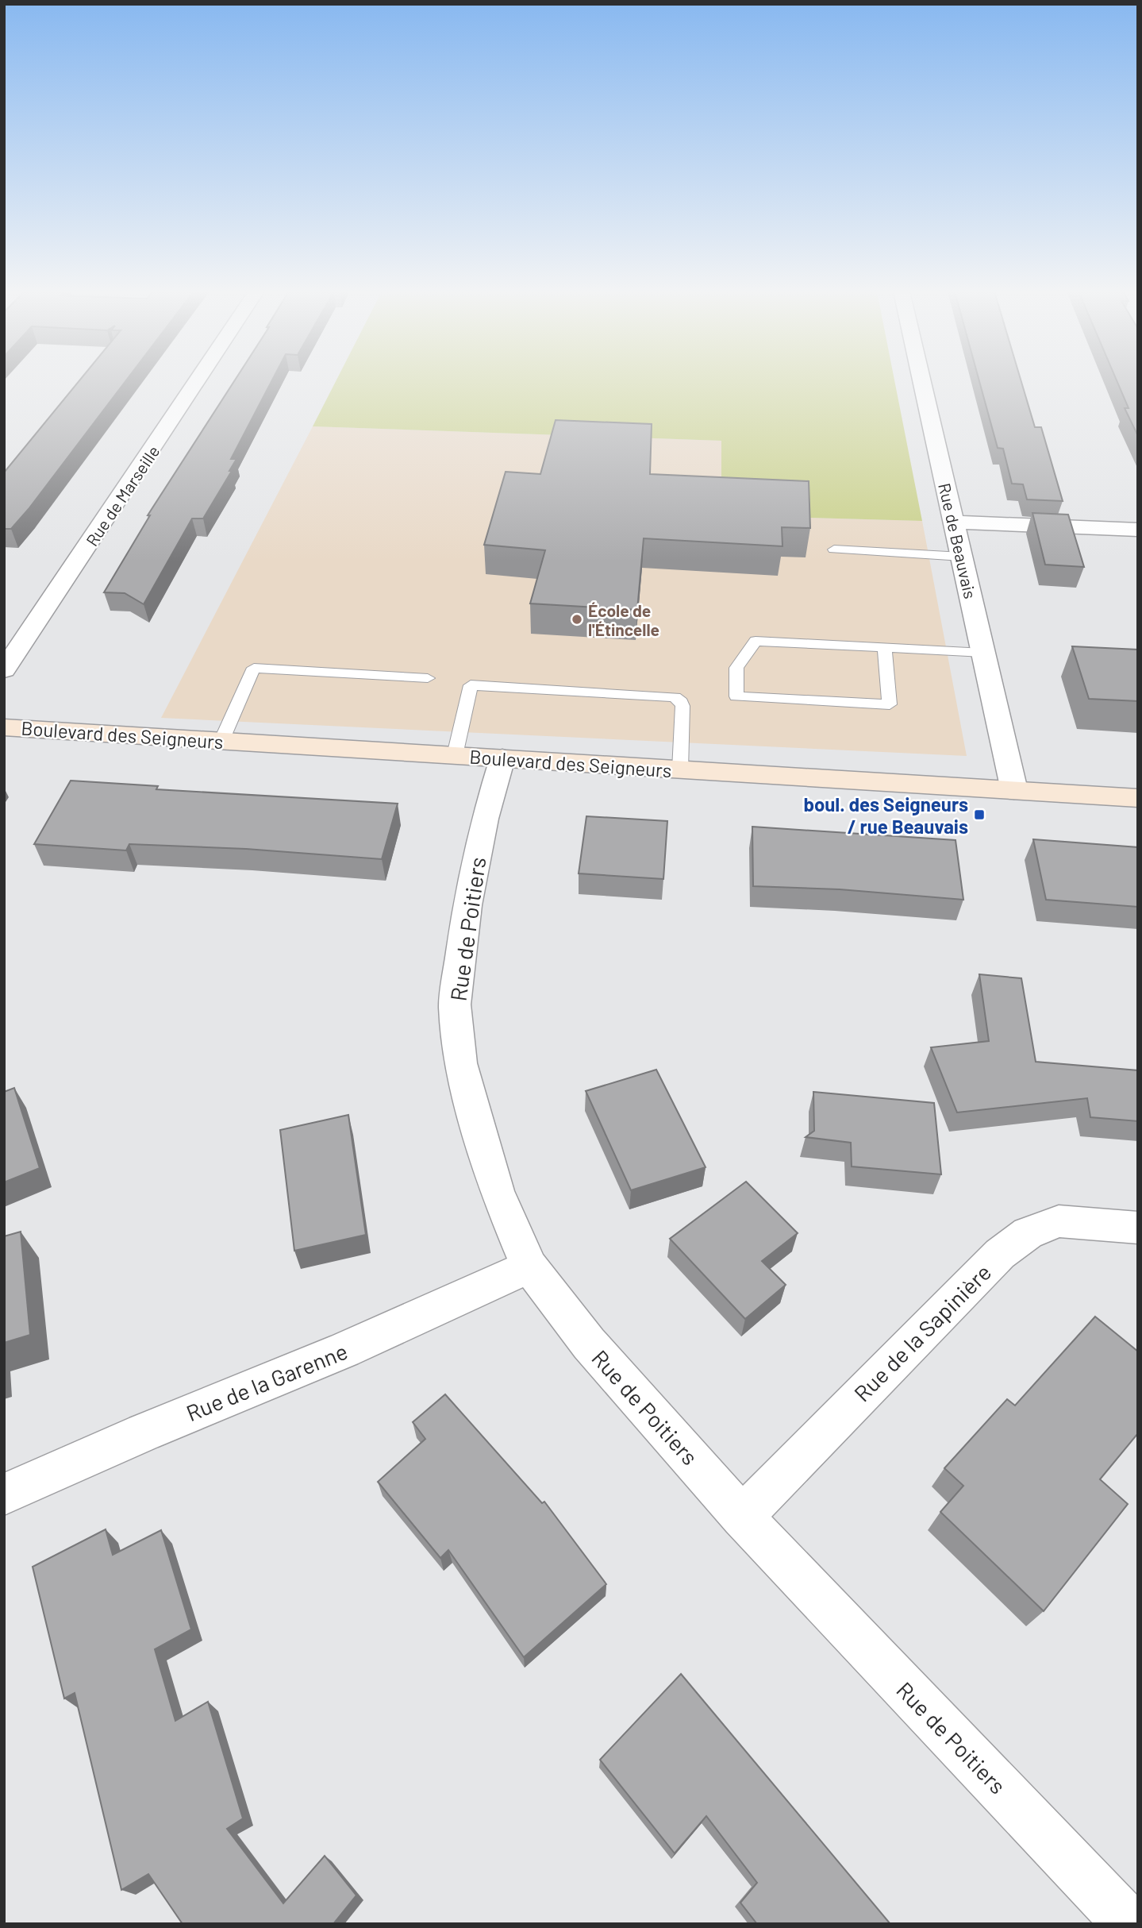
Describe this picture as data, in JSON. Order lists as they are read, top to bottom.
{
  "streets": {
    "street": [
      "Rue de Marseille",
      "Rue de Beauvais",
      "Boulevard des Seigneurs",
      "Rue de Poitiers",
      "Rue de la Sapinière",
      "Rue de la Garenne"
    ]
  },
  "crossings": [
    ["Rue de Beauvais", "Boulevard des Seigneurs"],
    ["Boulevard des Seigneurs", "Rue de Poitiers"],
    ["Rue de Poitiers", "Rue de la Sapinière"],
    ["Rue de Poitiers", "Rue de la Garenne"]
  ],
  "places": {
    "other": ["École de l'Étincelle"],
    "transit": ["boul. des Seigneurs / rue Beauvais"]
  }
}
